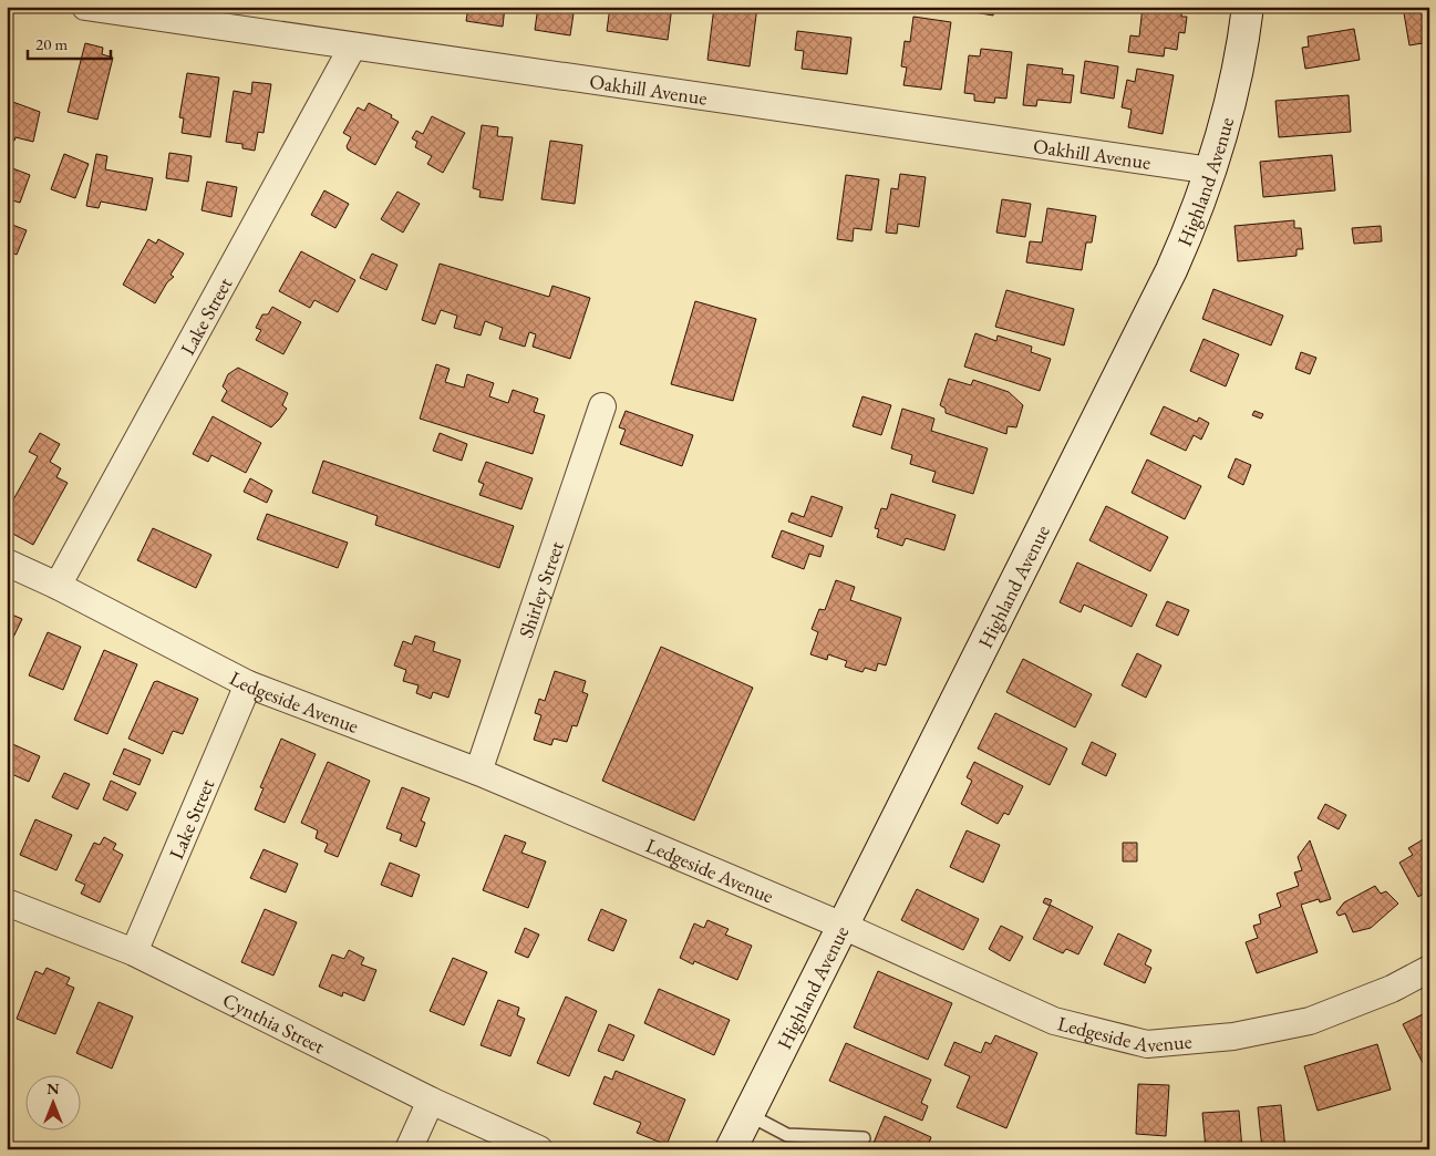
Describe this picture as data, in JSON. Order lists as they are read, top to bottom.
{
  "streets": {
    "main road": ["Highland Avenue"],
    "street": [
      "Oakhill Avenue",
      "Lake Street",
      "Shirley Street",
      "Ledgeside Avenue",
      "Cynthia Street"
    ]
  },
  "crossings": [
    ["Oakhill Avenue", "Highland Avenue"],
    ["Oakhill Avenue", "Lake Street"],
    ["Highland Avenue", "Ledgeside Avenue"],
    ["Lake Street", "Ledgeside Avenue"],
    ["Lake Street", "Cynthia Street"],
    ["Shirley Street", "Ledgeside Avenue"]
  ],
  "scale_bar": "20 m",
  "north": "top"
}
